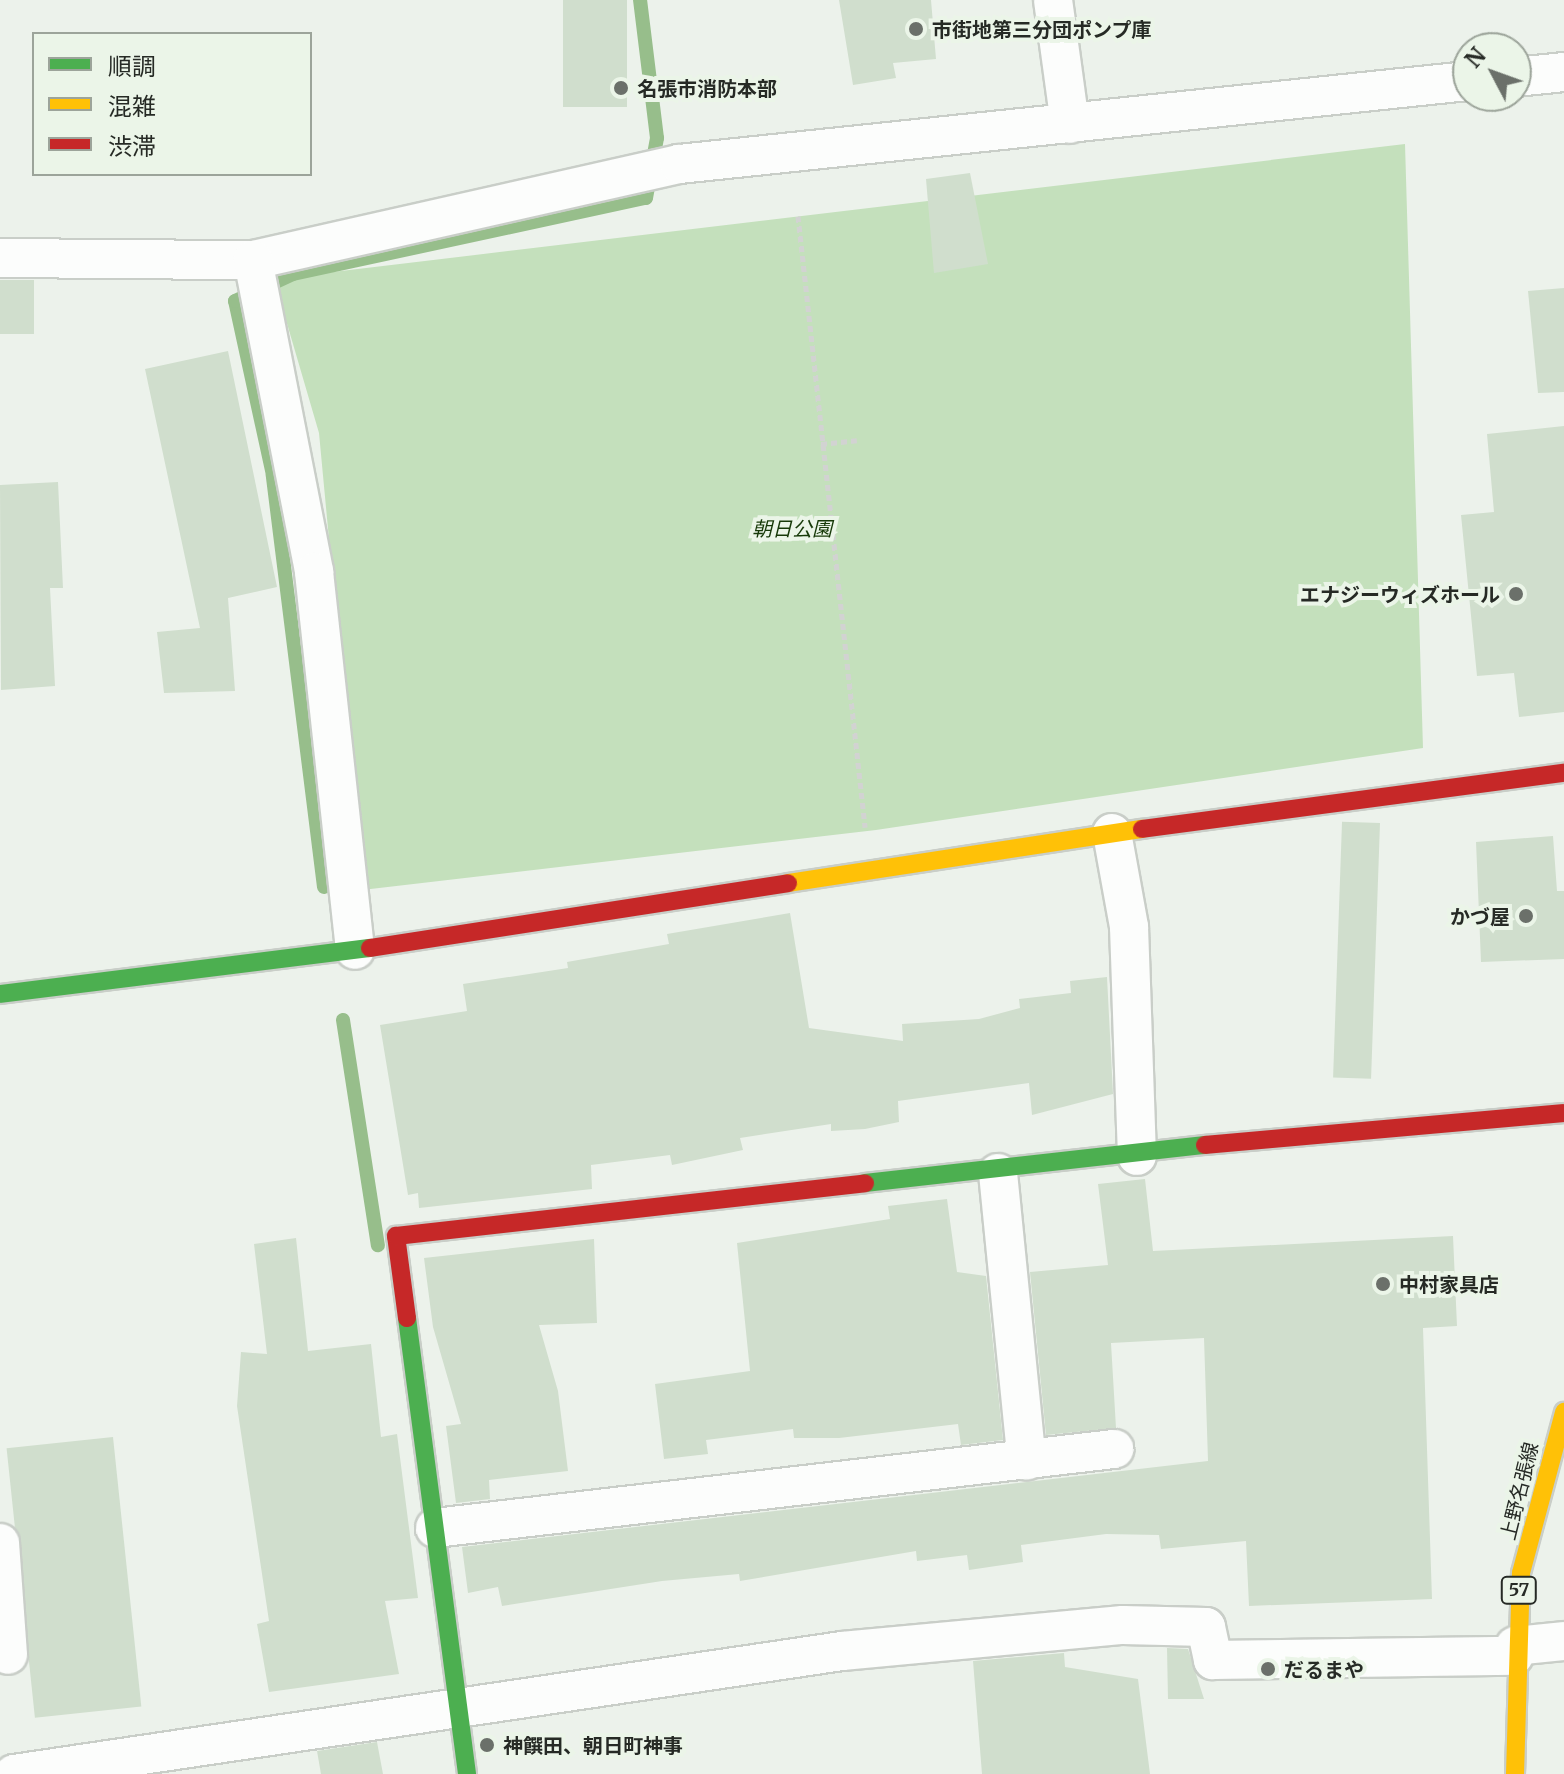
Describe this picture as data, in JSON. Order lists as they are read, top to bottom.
{
  "streets": {
    "street": ["上野名張線", "57"]
  },
  "parks": ["朝日公園"],
  "places": [
    "市街地第三分団ポンプ庫",
    "名張市消防本部",
    "エナジーウィズホール",
    "かづ屋",
    "中村家具店",
    "だるまや",
    "神饌田、朝日町神事"
  ],
  "legend": ["順調", "混雑", "渋滞"],
  "north": "top left"
}
